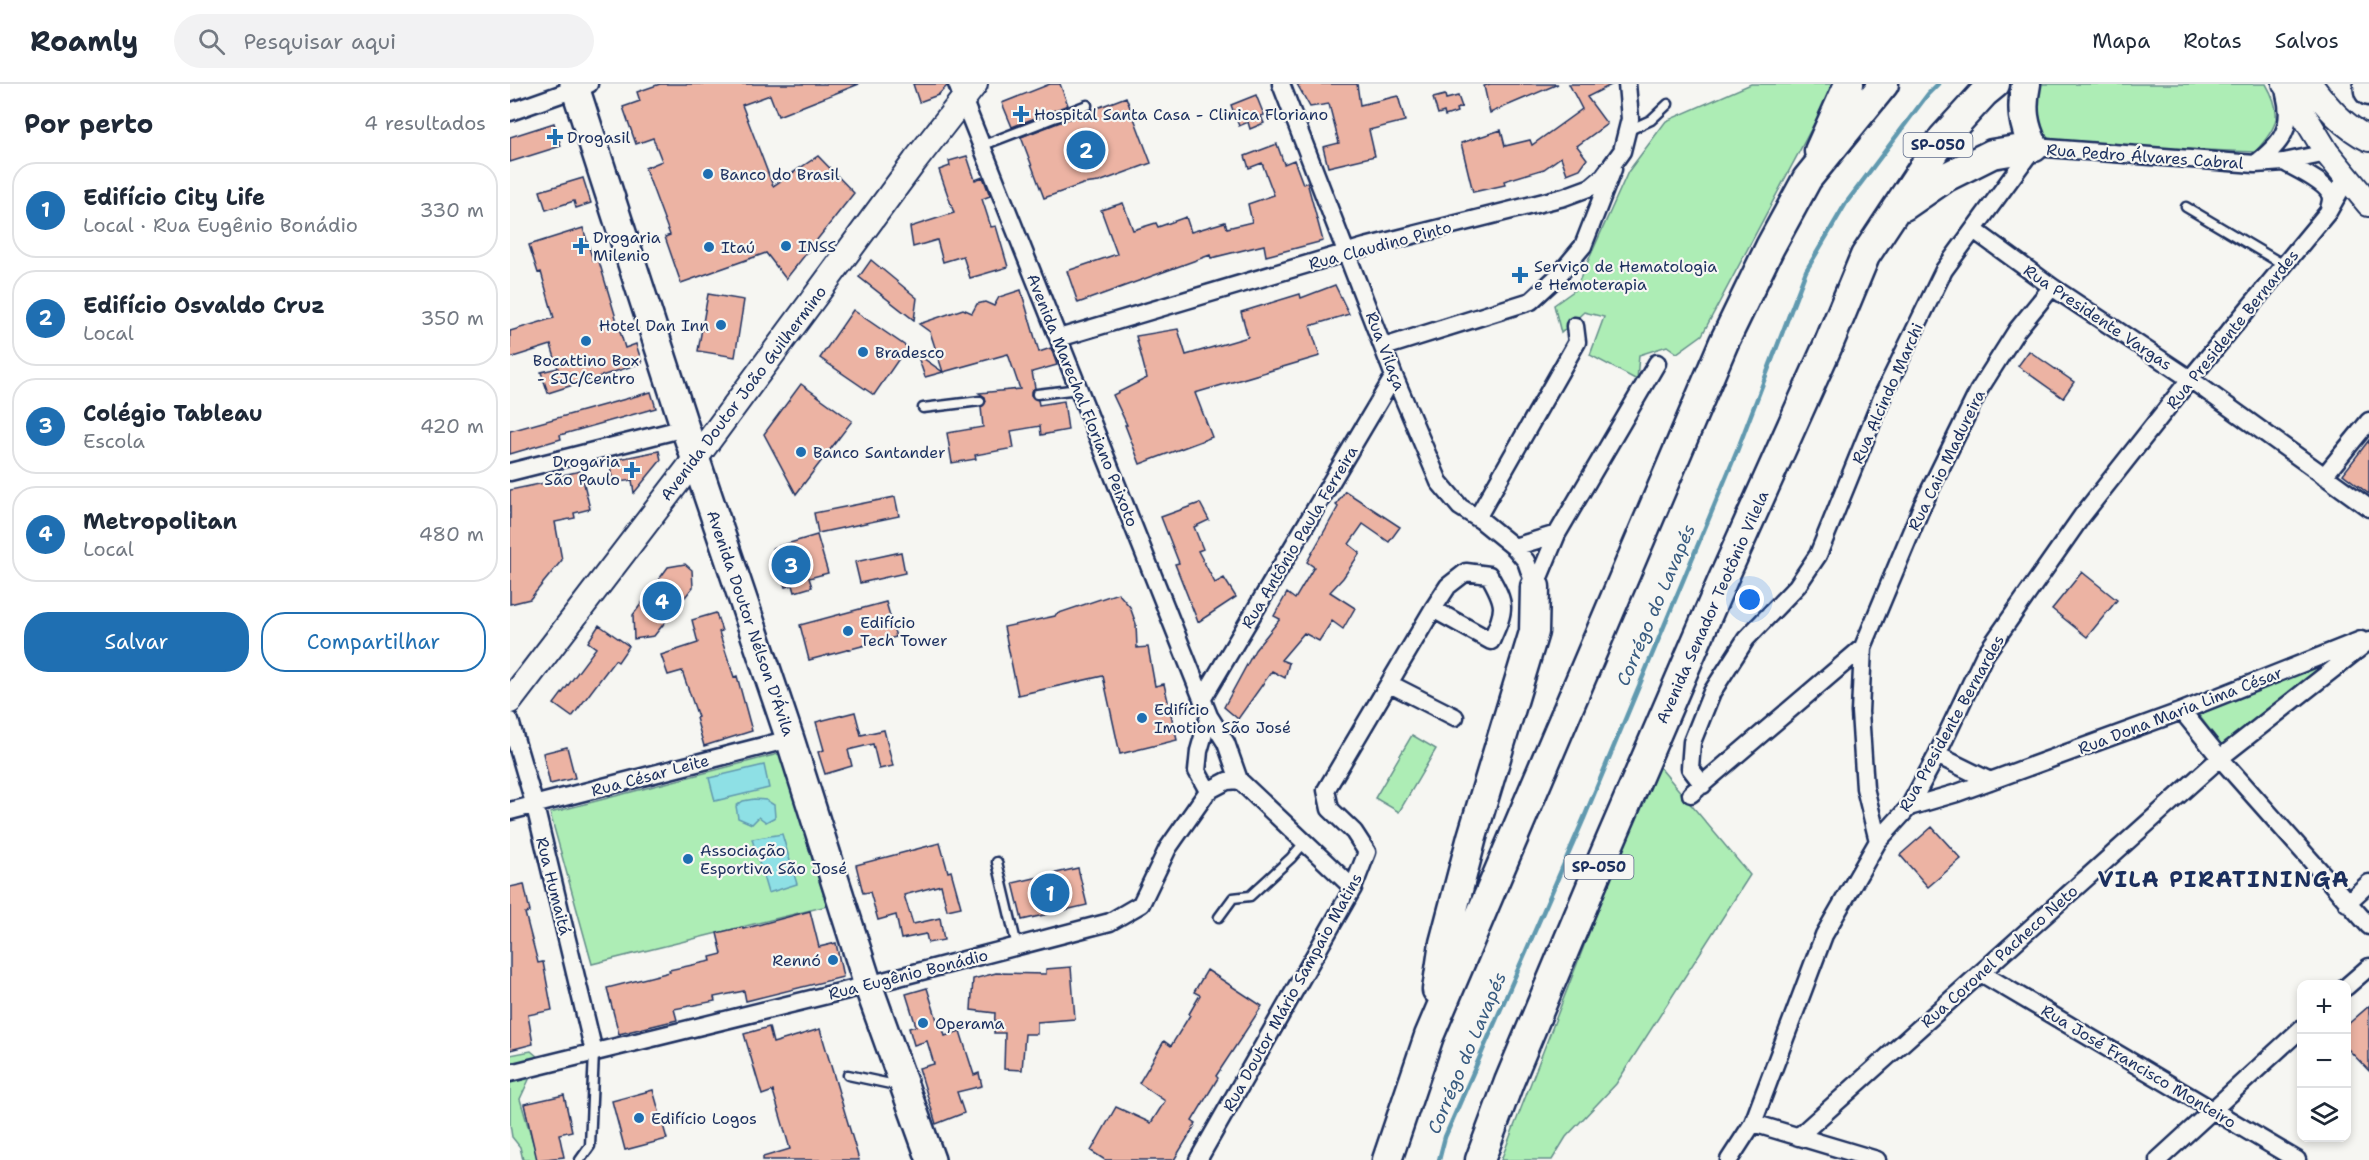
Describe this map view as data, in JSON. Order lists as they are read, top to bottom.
{
  "streets": {
    "highway": ["SP-050", "Avenida Senador Teotônio Vilela"],
    "main road": ["Avenida Doutor João Guilhermino", "Avenida Doutor Nélson D'Ávila"],
    "street": [
      "Rua Pedro Álvares Cabral",
      "Rua Claudino Pinto",
      "Rua Presidente Vargas",
      "Rua Presidente Bernardes",
      "Rua Vilaça",
      "Rua Alcindo Marchi",
      "Avenida Marechal Floriano Peixoto",
      "Rua Caio Madureira",
      "Rua Antônio Paula Ferreira",
      "Rua Dona Maria Lima César",
      "Rua César Leite",
      "Rua Humaitá",
      "Rua Coronel Pacheco Neto",
      "Rua Eugênio Bonádio",
      "Rua Doutor Mário Sampaio Matins",
      "Rua José Francisco Monteiro"
    ]
  },
  "crossings": [
    ["Rua Pedro Álvares Cabral", "Rua Alcindo Marchi"],
    ["Rua Claudino Pinto", "Rua Vilaça"],
    ["Rua Claudino Pinto", "Avenida Marechal Floriano Peixoto"],
    ["Rua Presidente Vargas", "Rua Presidente Bernardes"],
    ["Rua Presidente Vargas", "Rua Alcindo Marchi"],
    ["Rua Presidente Vargas", "Rua Caio Madureira"],
    ["Rua Presidente Bernardes", "Rua Caio Madureira"],
    ["Rua Presidente Bernardes", "Rua Dona Maria Lima César"],
    ["Rua Vilaça", "Rua Antônio Paula Ferreira"],
    ["Avenida Doutor João Guilhermino", "Avenida Marechal Floriano Peixoto"],
    ["Avenida Doutor João Guilhermino", "Avenida Doutor Nélson D'Ávila"],
    ["Rua Alcindo Marchi", "Rua Caio Madureira"],
    ["Avenida Marechal Floriano Peixoto", "Rua Antônio Paula Ferreira"],
    ["Avenida Marechal Floriano Peixoto", "Rua Doutor Mário Sampaio Matins"],
    ["Avenida Doutor Nélson D'Ávila", "Rua César Leite"],
    ["Avenida Doutor Nélson D'Ávila", "Rua Eugênio Bonádio"],
    ["Rua Dona Maria Lima César", "Rua Coronel Pacheco Neto"],
    ["Rua César Leite", "Rua Humaitá"],
    ["Rua Humaitá", "Rua Eugênio Bonádio"],
    ["Rua Coronel Pacheco Neto", "Rua José Francisco Monteiro"]
  ],
  "districts": ["VILA PIRATININGA"],
  "water": ["Corrégo do Lavapés"],
  "places": {
    "health": [
      "Hospital Santa Casa - Clinica Floriano",
      "Drogasil",
      "Drogaria Milenio",
      "Serviço de Hematologia e Hemoterapia",
      "Drogaria São Paulo"
    ],
    "other": [
      "Banco do Brasil",
      "INSS",
      "Itaú",
      "Hotel Dan Inn",
      "Bocattino Box - SJC/Centro",
      "Bradesco",
      "Banco Santander",
      "Edifício Tech Tower",
      "Edifício Imotion São José",
      "Associação Esportiva São José",
      "Rennó",
      "Operama",
      "Edifício Logos"
    ]
  },
  "page": {
    "header": "Roamly",
    "search": "Pesquisar aqui",
    "nav": ["Mapa", "Rotas", "Salvos"],
    "heading": ["Por perto", "4 resultados"],
    "pins": [
      "2",
      "3",
      "4",
      "1"
    ],
    "list": [
      {
        "mark": "1",
        "name": "Edifício City Life",
        "note": "Local · Rua Eugênio Bonádio",
        "value": "330 m"
      },
      {
        "mark": "2",
        "name": "Edifício Osvaldo Cruz",
        "note": "Local",
        "value": "350 m"
      },
      {
        "mark": "3",
        "name": "Colégio Tableau",
        "note": "Escola",
        "value": "420 m"
      },
      {
        "mark": "4",
        "name": "Metropolitan",
        "note": "Local",
        "value": "480 m"
      }
    ],
    "buttons": ["Salvar", "Compartilhar"],
    "map_buttons": ["+", "−"]
  }
}
